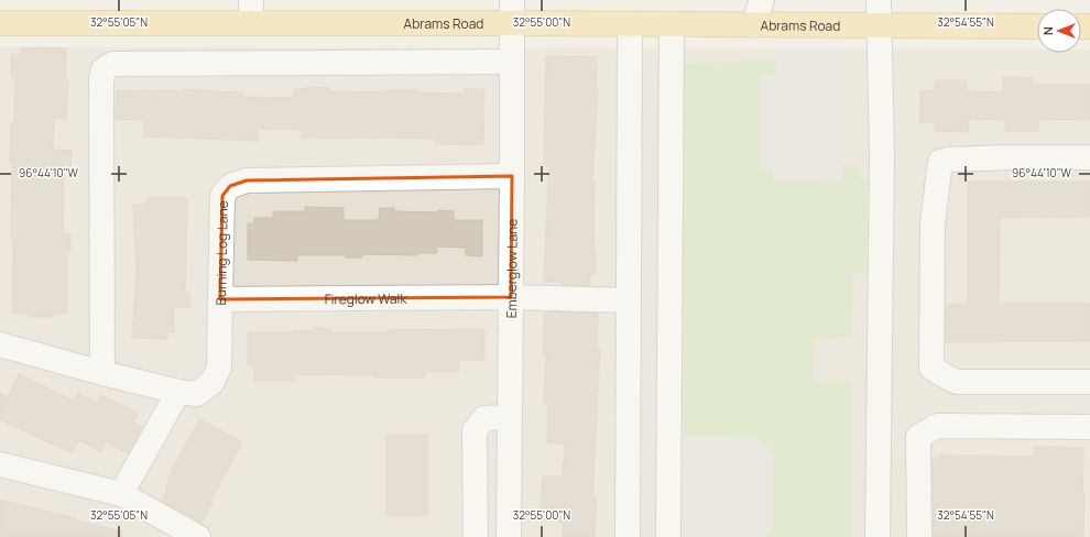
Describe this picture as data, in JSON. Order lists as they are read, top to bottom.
{
  "streets": {
    "main road": ["Abrams Road"],
    "street": ["Burning Log Lane", "Emberglow Lane", "Fireglow Walk"]
  },
  "crossings": [
    ["Abrams Road", "Emberglow Lane"],
    ["Burning Log Lane", "Emberglow Lane"],
    ["Burning Log Lane", "Fireglow Walk"],
    ["Emberglow Lane", "Fireglow Walk"]
  ],
  "north": "left",
  "coordinates": [
    "32°55'05\"N",
    "32°55'00\"N",
    "32°54'55\"N",
    "96°44'10\"W"
  ]
}
